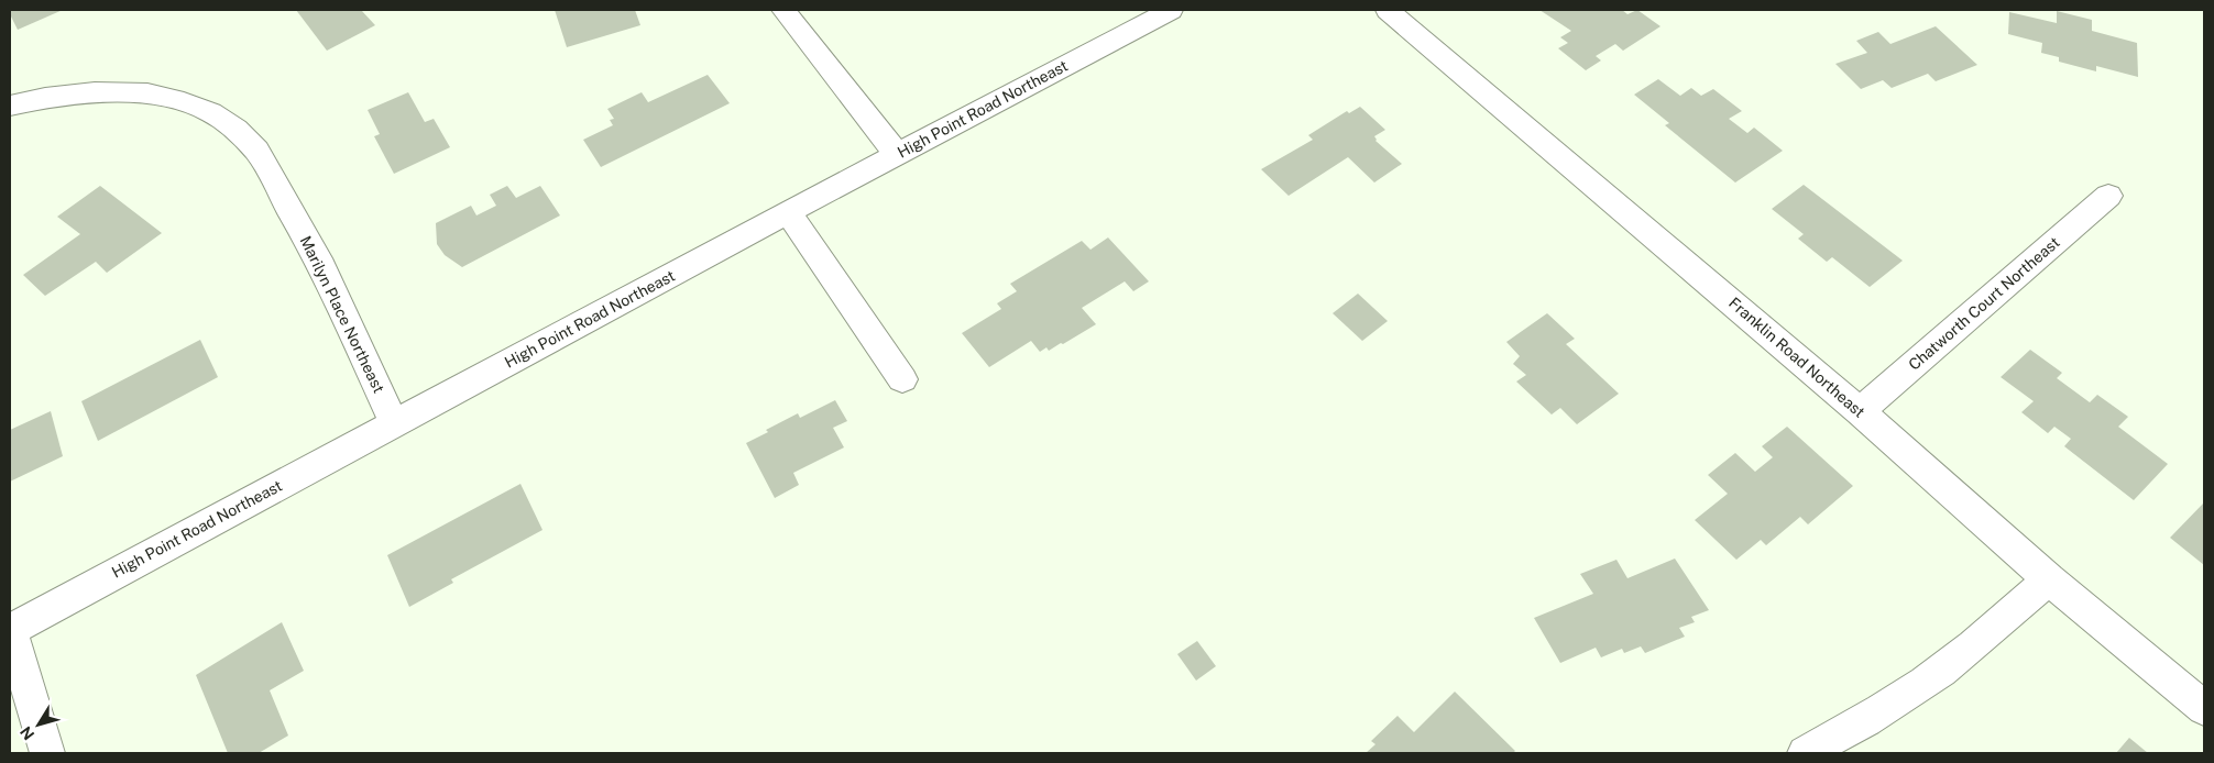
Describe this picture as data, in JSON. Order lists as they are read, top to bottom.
{
  "streets": {
    "street": [
      "High Point Road Northeast",
      "Chatworth Court Northeast",
      "Marilyn Place Northeast",
      "Franklin Road Northeast"
    ]
  },
  "crossings": [
    ["High Point Road Northeast", "Marilyn Place Northeast"],
    ["Chatworth Court Northeast", "Franklin Road Northeast"]
  ],
  "north": "bottom left"
}
